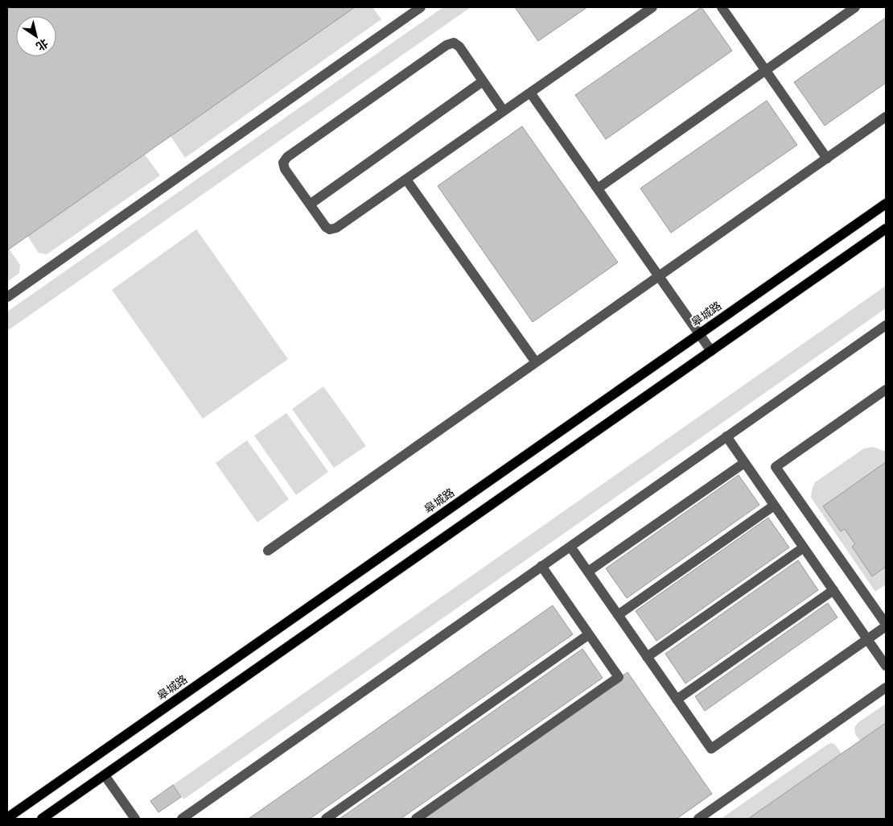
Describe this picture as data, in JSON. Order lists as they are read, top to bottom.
{
  "streets": {
    "main road": ["皋城路"]
  },
  "north": "bottom right"
}
